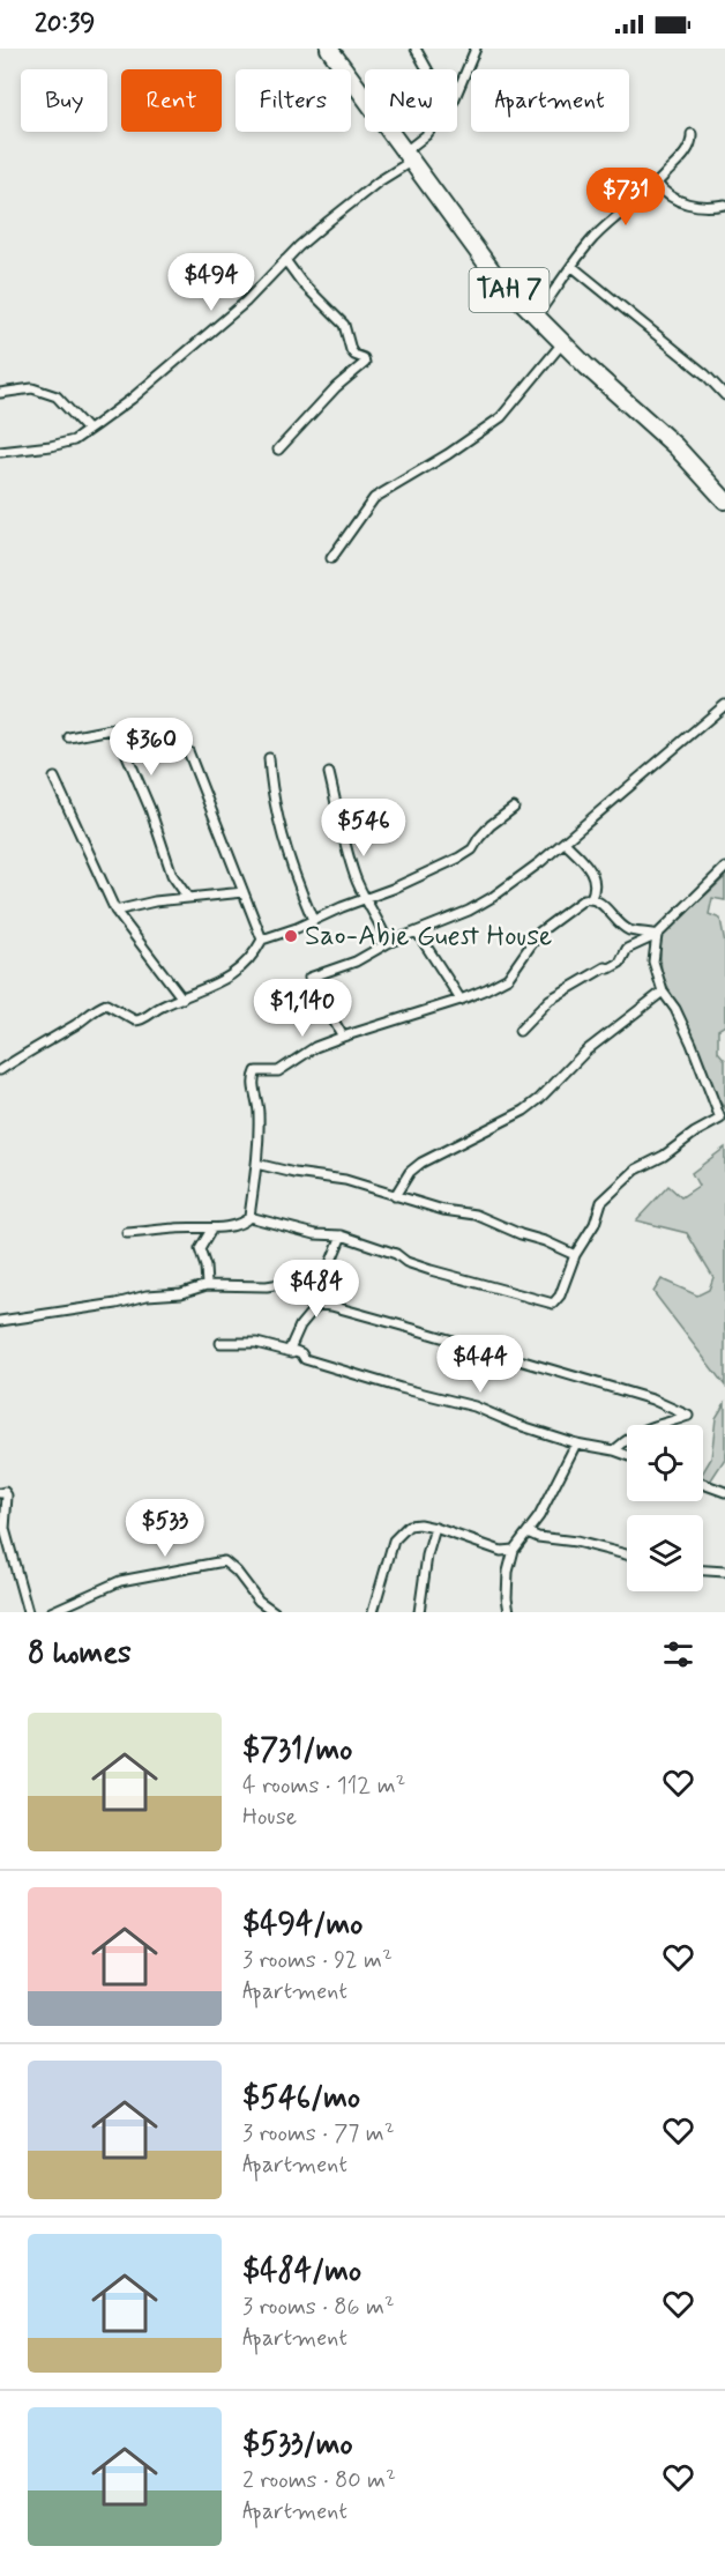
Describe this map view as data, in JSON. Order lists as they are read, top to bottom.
{
  "streets": {
    "highway": ["TAH 7"]
  },
  "places": ["Sao-Abie Guest House"],
  "page": {
    "status": "20:39",
    "chip": [
      "Buy",
      "Rent",
      "Filters",
      "New",
      "Apartment"
    ],
    "price": [
      "$731",
      "$494",
      "$360",
      "$546",
      "$1,140",
      "$484",
      "$444",
      "$533"
    ],
    "heading": "8 homes",
    "list": [
      {
        "name": "$731/mo",
        "note": "4 rooms · 112 m² · House"
      },
      {
        "name": "$494/mo",
        "note": "3 rooms · 92 m² · Apartment"
      },
      {
        "name": "$546/mo",
        "note": "3 rooms · 77 m² · Apartment"
      },
      {
        "name": "$484/mo",
        "note": "3 rooms · 86 m² · Apartment"
      },
      {
        "name": "$533/mo",
        "note": "2 rooms · 80 m² · Apartment"
      }
    ]
  }
}
